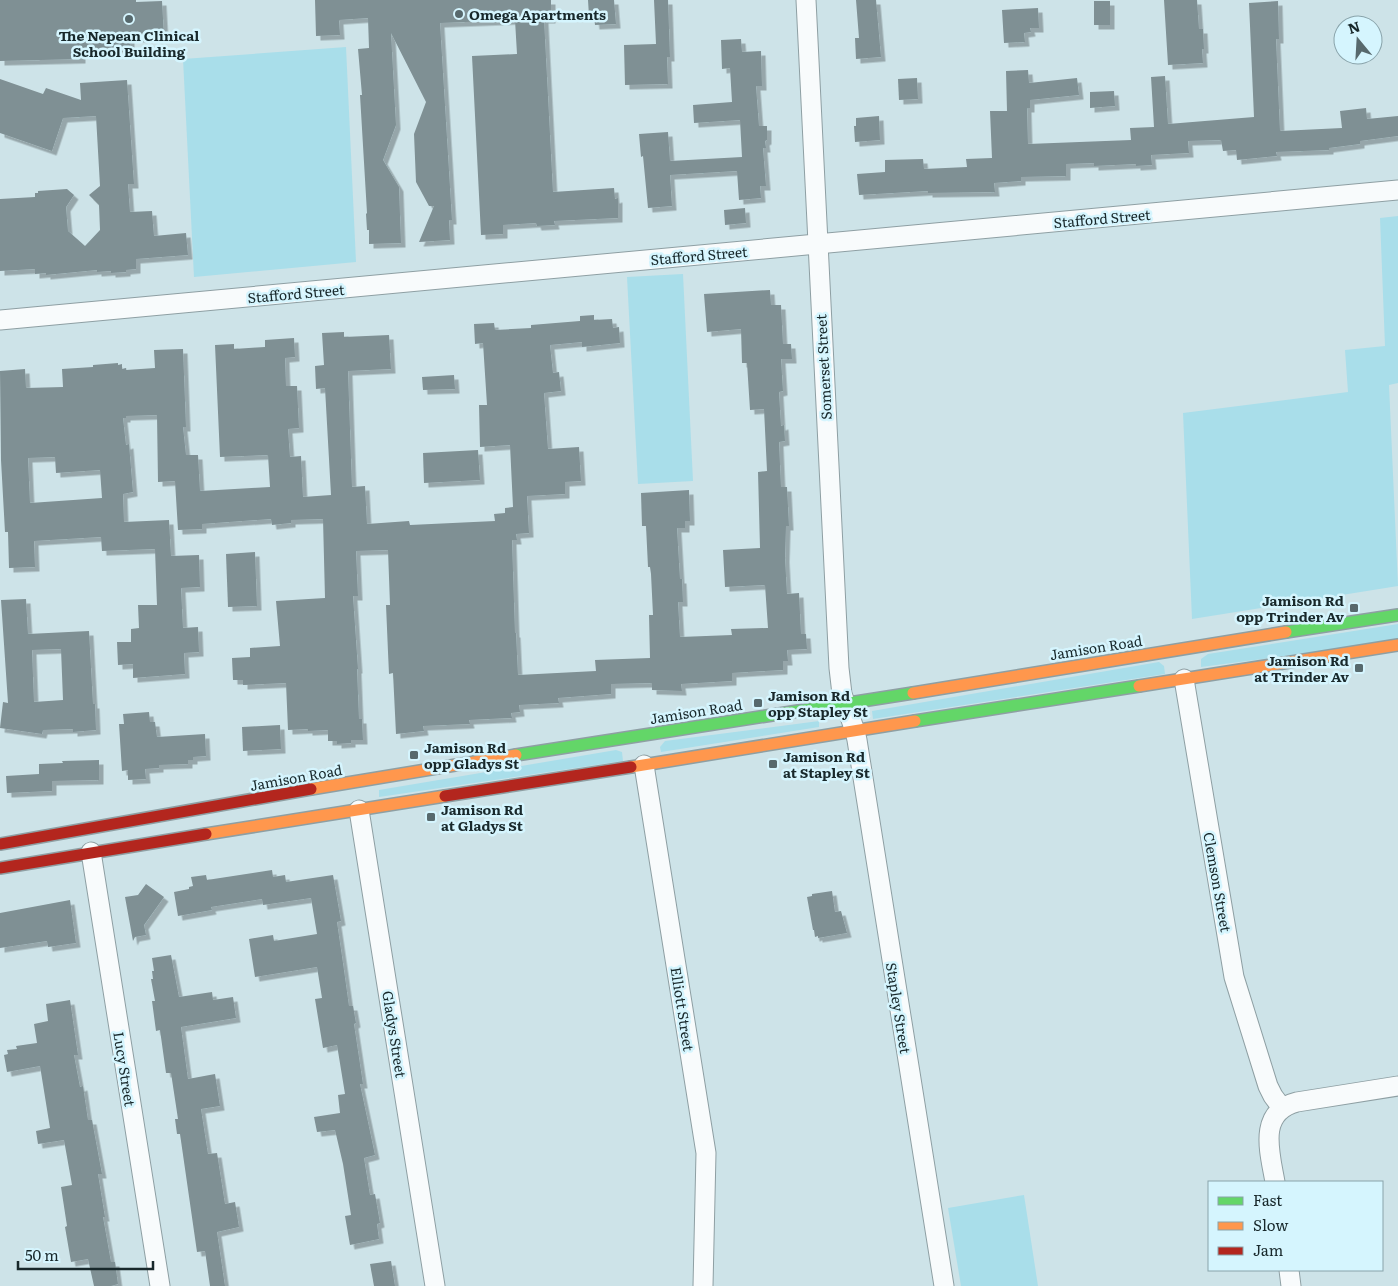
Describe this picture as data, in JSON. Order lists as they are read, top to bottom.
{
  "streets": {
    "main road": ["Jamison Road", "Clemson Street", "Elliott Street"],
    "street": [
      "Stafford Street",
      "Somerset Street",
      "Stapley Street",
      "Gladys Street",
      "Lucy Street"
    ]
  },
  "crossings": [
    ["Stafford Street", "Somerset Street"],
    ["Somerset Street", "Jamison Road"],
    ["Somerset Street", "Stapley Street"],
    ["Jamison Road", "Clemson Street"],
    ["Jamison Road", "Stapley Street"],
    ["Jamison Road", "Elliott Street"],
    ["Jamison Road", "Gladys Street"],
    ["Jamison Road", "Lucy Street"]
  ],
  "places": {
    "other": ["Omega Apartments", "The Nepean Clinical School Building"],
    "transit": [
      "Jamison Rd opp Trinder Av",
      "Jamison Rd at Trinder Av",
      "Jamison Rd opp Stapley St",
      "Jamison Rd opp Gladys St",
      "Jamison Rd at Stapley St",
      "Jamison Rd at Gladys St"
    ]
  },
  "legend": ["Fast", "Slow", "Jam"],
  "scale_bar": "50 m",
  "north": "top"
}
